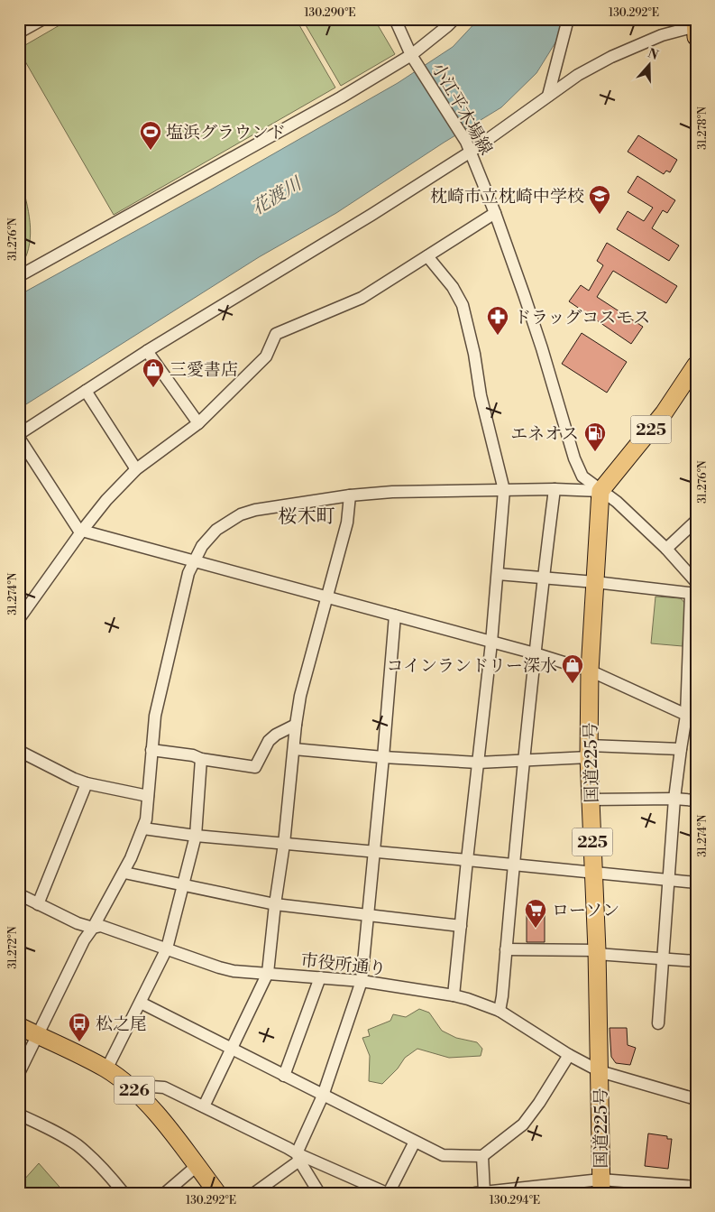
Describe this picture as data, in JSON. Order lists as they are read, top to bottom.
{
  "streets": {
    "highway": ["225", "国道225号", "226"],
    "street": ["小江平木場線", "市役所通り"]
  },
  "crossings": [
    ["小江平木場線", "225"],
    ["小江平木場線", "国道225号"],
    ["225", "国道225号"],
    ["国道225号", "市役所通り"]
  ],
  "districts": ["桜木町"],
  "water": ["花渡川"],
  "places": {
    "sports": ["塩浜グラウンド"],
    "school or university": ["枕崎市立枕崎中学校"],
    "pharmacy": ["ドラッグコスモス"],
    "shop": ["三愛書店", "コインランドリー深水"],
    "fuel station": ["エネオス"],
    "supermarket": ["ローソン"],
    "bus stop": ["松之尾"]
  },
  "north": "top",
  "coordinates": [
    "130.290°E",
    "130.292°E",
    "31.278°N",
    "31.276°N",
    "31.274°N",
    "31.272°N",
    "130.294°E"
  ]
}
